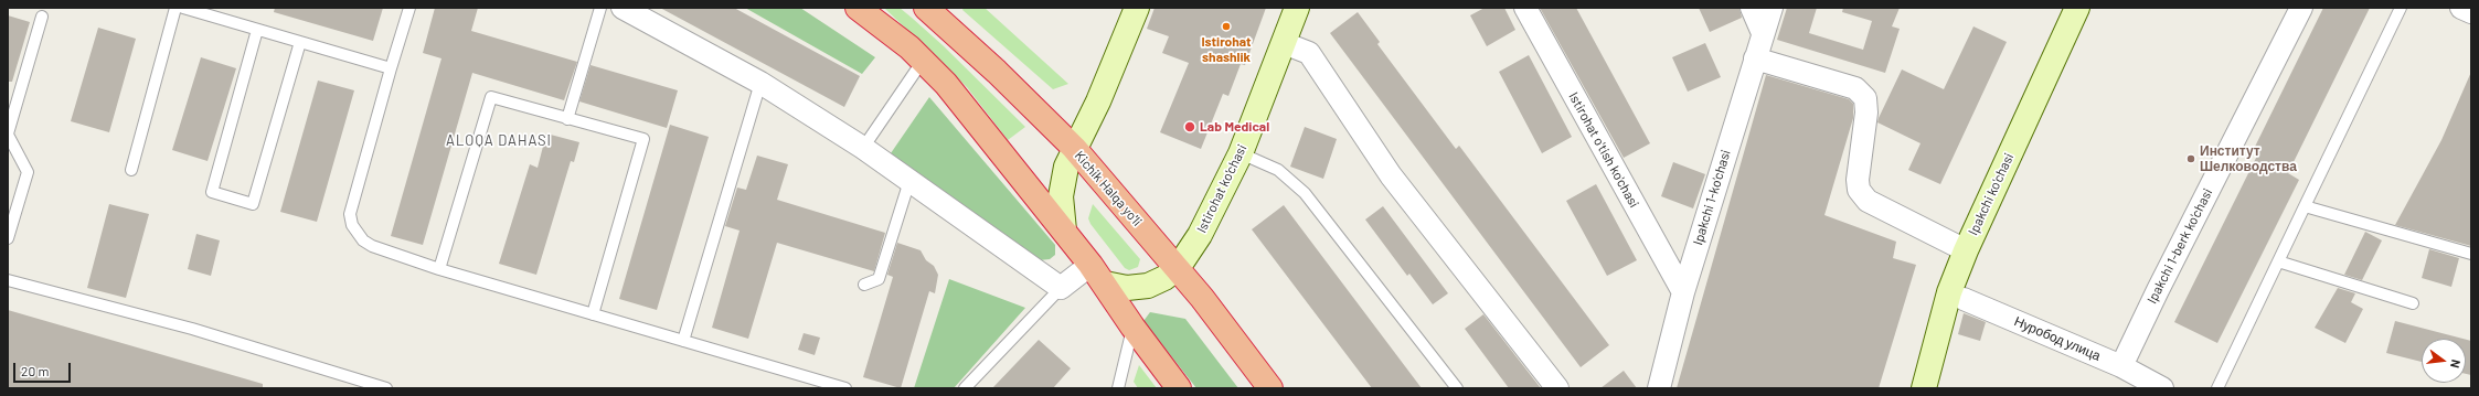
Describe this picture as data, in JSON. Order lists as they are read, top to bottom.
{
  "streets": {
    "highway": ["Kichik Halqa yo'li"],
    "main road": ["Istirohat ko'chasi", "Ipakchi ko'chasi"],
    "street": [
      "Istirohat o'tish ko'chasi",
      "Ipakchi 1-ko'chasi",
      "Ipakchi 1-berk ko'chasi",
      "Нуробод улица"
    ]
  },
  "crossings": [
    ["Istirohat o'tish ko'chasi", "Ipakchi 1-ko'chasi"],
    ["Kichik Halqa yo'li", "Istirohat ko'chasi"],
    ["Ipakchi ko'chasi", "Нуробод улица"],
    ["Ipakchi 1-berk ko'chasi", "Нуробод улица"]
  ],
  "districts": ["ALOQA DAHASI"],
  "places": ["Istirohat shashlik", "Lab Medical", "Институт Шелководства"],
  "scale_bar": "20 m",
  "north": "right"
}
